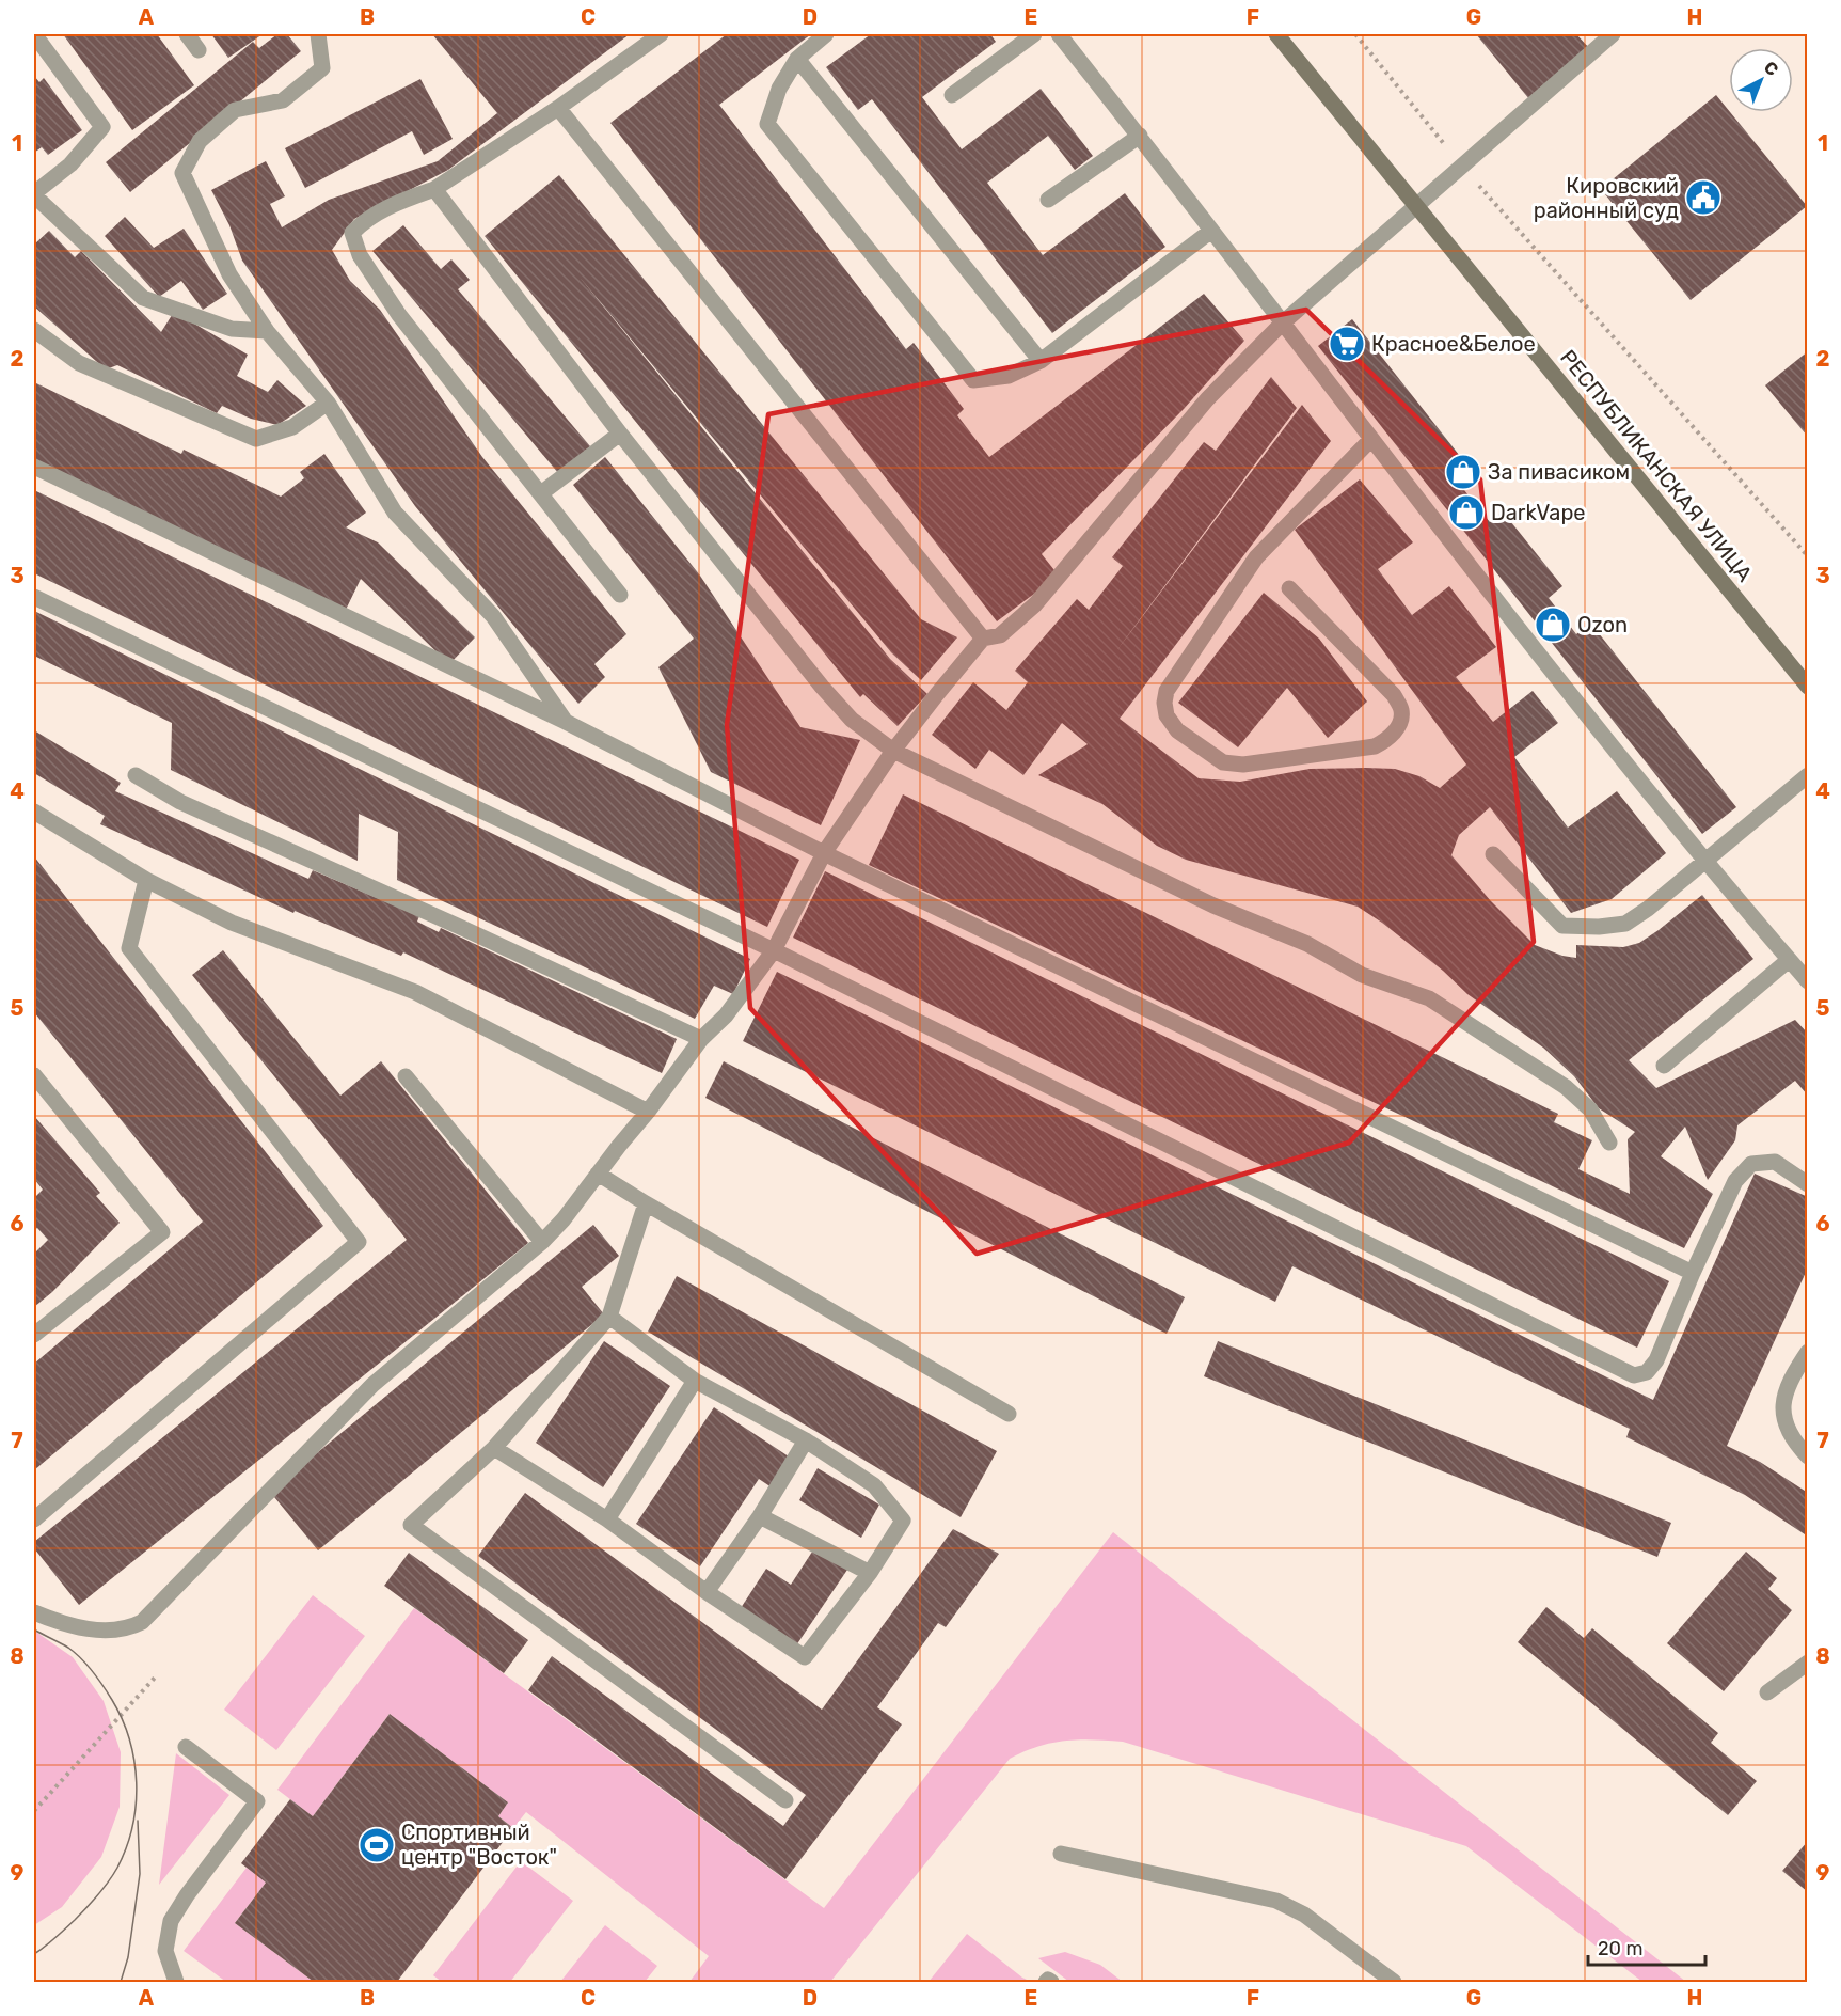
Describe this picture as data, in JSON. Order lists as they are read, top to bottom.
{
  "streets": {
    "main road": ["РЕСПУБЛИКАНСКАЯ УЛИЦА"]
  },
  "places": {
    "public building": ["Кировский районный суд"],
    "supermarket": ["Красное&Белое"],
    "shop": ["За пивасиком", "DarkVape", "Ozon"],
    "sports": ["Спортивный центр \"Восток\""]
  },
  "scale_bar": "20 m",
  "north": "top right",
  "grid": {
    "columns": [
      "A",
      "B",
      "C",
      "D",
      "E",
      "F",
      "G",
      "H"
    ],
    "rows": [
      "1",
      "2",
      "3",
      "4",
      "5",
      "6",
      "7",
      "8",
      "9"
    ]
  }
}
